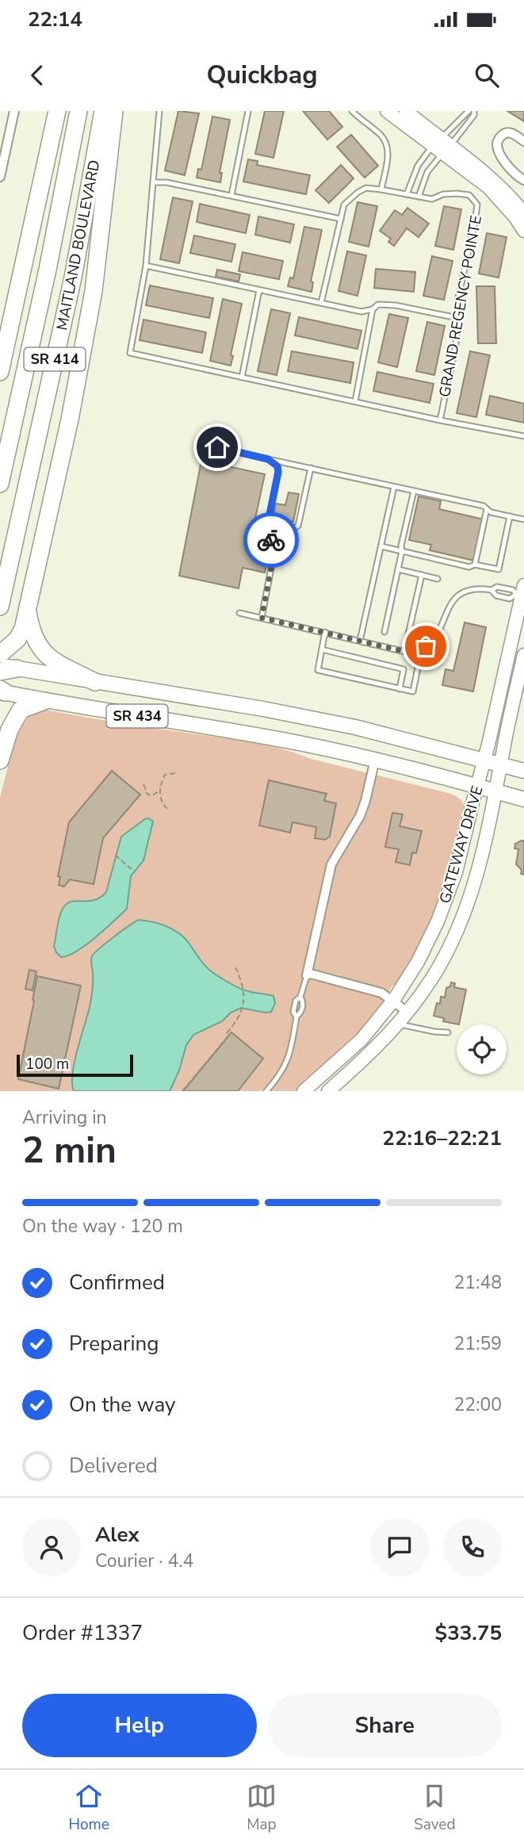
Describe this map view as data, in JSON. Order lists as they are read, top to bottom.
{
  "streets": {
    "highway": ["MAITLAND BOULEVARD", "SR 414"],
    "main road": ["SR 434"],
    "street": ["GATEWAY DRIVE"],
    "lane": ["GRAND REGENCY POINTE"]
  },
  "crossings": [
    ["SR 434", "GATEWAY DRIVE"]
  ],
  "scale_bar": "100 m",
  "page": {
    "status": "22:14",
    "header": "Quickbag",
    "scale": "100 m",
    "heading": ["2 min", "Arriving in", "22:16–22:21"],
    "panel": [
      "Alex",
      "Courier · 4.4",
      "Order #1337",
      "$33.75"
    ],
    "bar": "On the way · 120 m",
    "list": [
      ["Confirmed", "21:48"],
      ["Preparing", "21:59"],
      ["On the way", "22:00"],
      "Delivered"
    ],
    "buttons": ["Help", "Share"],
    "tabs": ["Home", "Map", "Saved"]
  }
}
